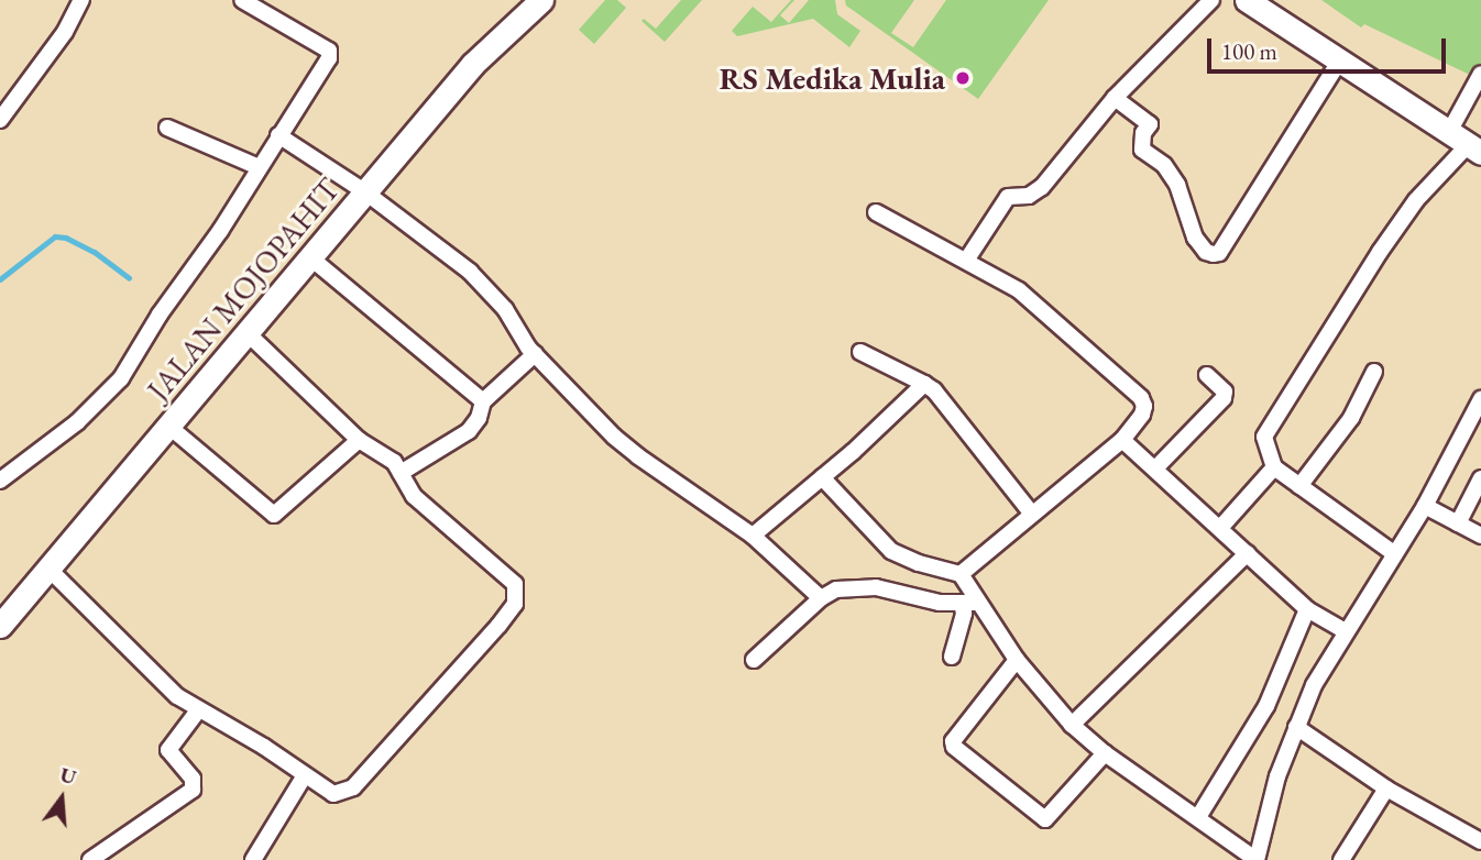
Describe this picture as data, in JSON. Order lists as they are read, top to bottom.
{
  "streets": {
    "street": ["JALAN MOJOPAHIT"]
  },
  "places": ["RS Medika Mulia"],
  "scale_bar": "100 m",
  "north": "top"
}
